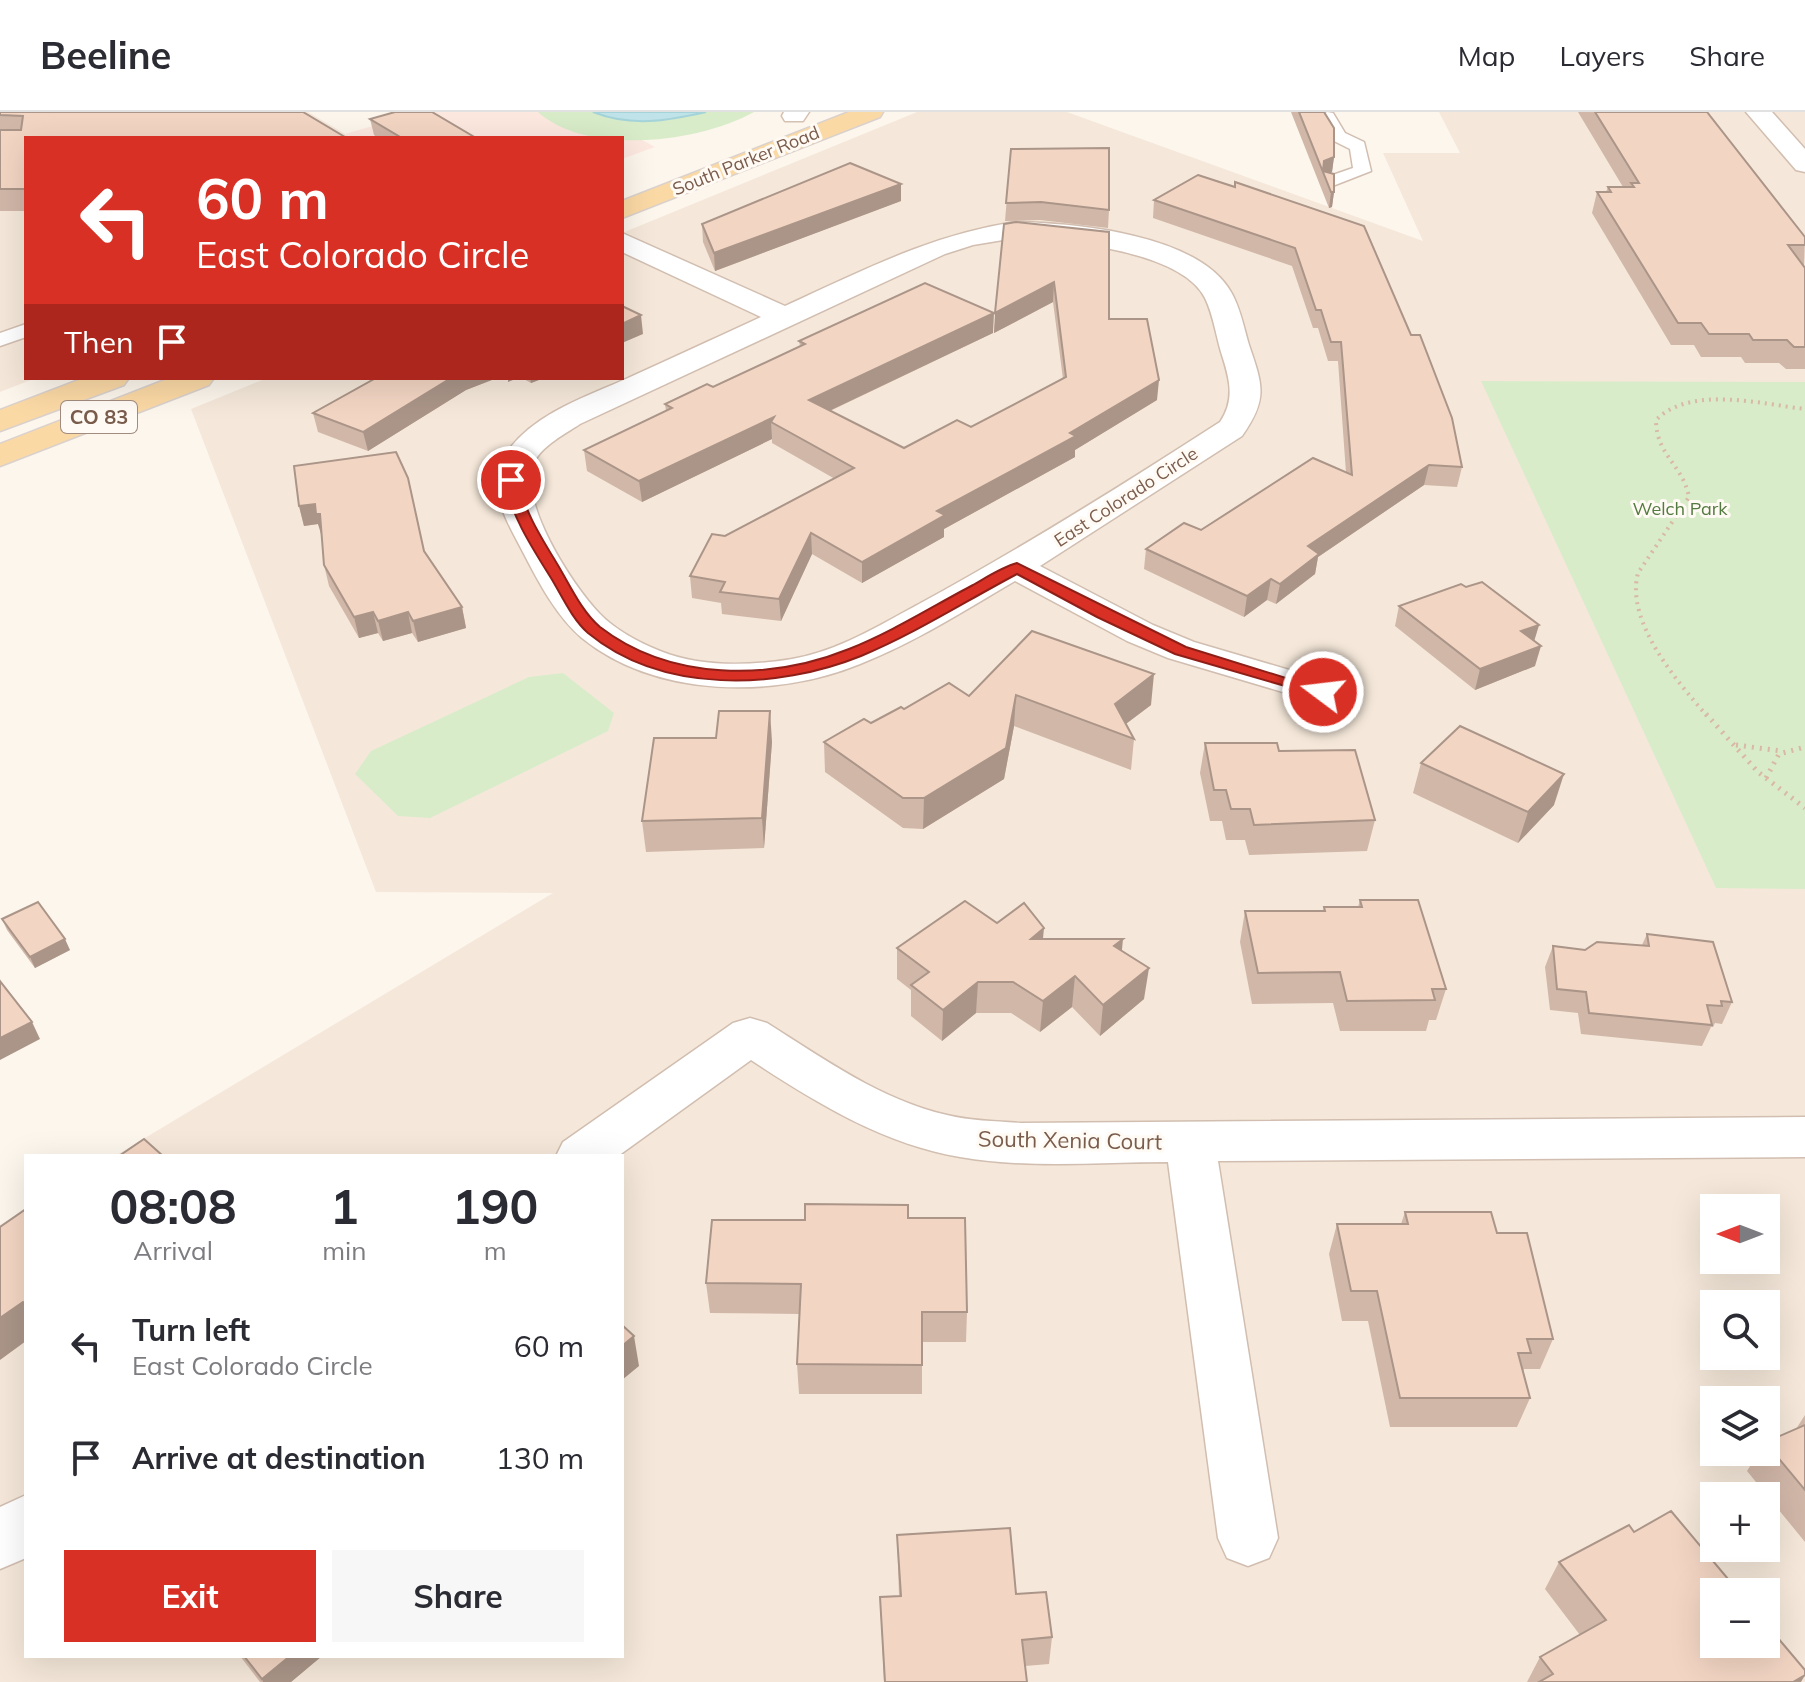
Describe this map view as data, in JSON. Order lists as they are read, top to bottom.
{
  "streets": {
    "main road": ["South Parker Road", "CO 83"],
    "street": ["East Colorado Circle", "South Xenia Court"]
  },
  "parks": ["Welch Park"],
  "north": "left",
  "page": {
    "header": "Beeline",
    "nav": ["Map", "Layers", "Share"],
    "turn": ["60 m", "East Colorado Circle"],
    "then": "Then",
    "eta": [
      "08:08",
      "Arrival",
      "1",
      "min",
      "190",
      "m"
    ],
    "map_buttons": ["+", "−"],
    "list": [
      {
        "name": "Turn left",
        "note": "East Colorado Circle",
        "value": "60 m"
      },
      {
        "name": "Arrive at destination",
        "value": "130 m"
      }
    ],
    "buttons": ["Exit", "Share"]
  }
}
